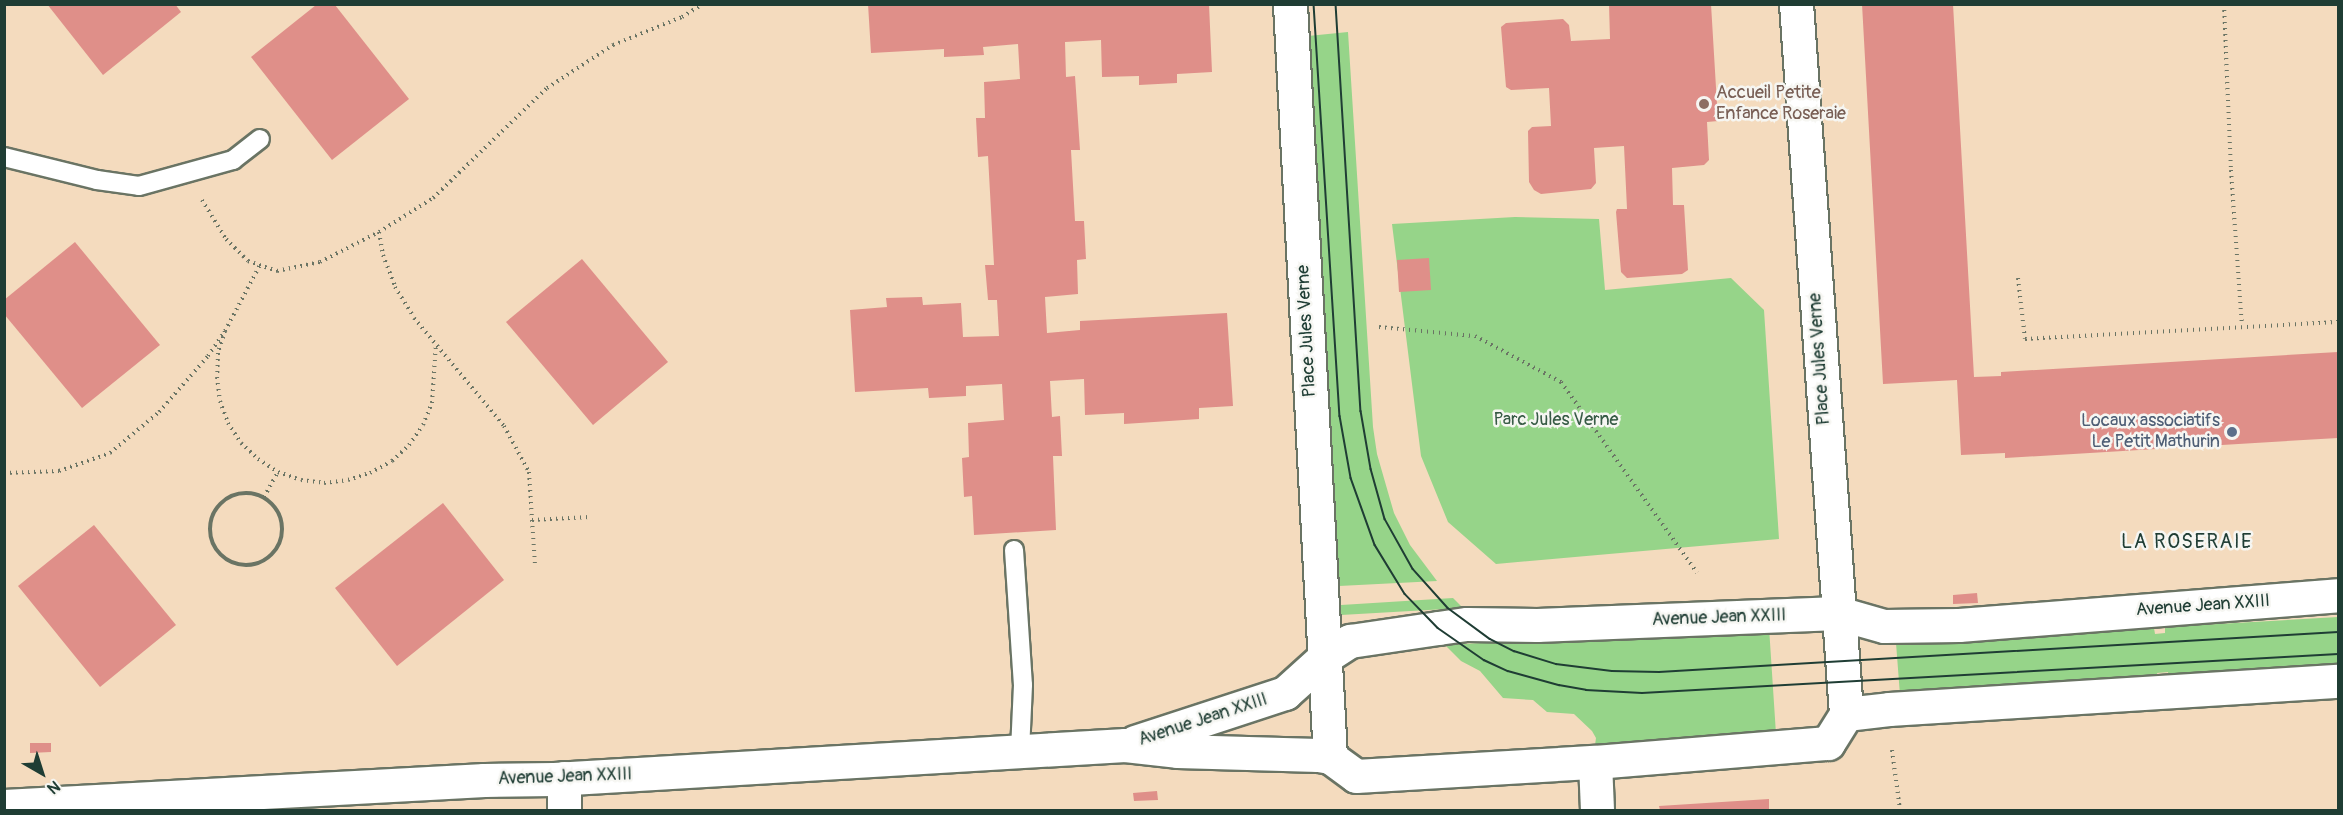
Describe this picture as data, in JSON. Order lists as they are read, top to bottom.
{
  "streets": {
    "street": ["Place Jules Verne", "Avenue Jean XXIII"]
  },
  "crossings": [
    ["Place Jules Verne", "Avenue Jean XXIII"]
  ],
  "districts": ["LA ROSERAIE"],
  "parks": ["Parc Jules Verne"],
  "places": ["Accueil Petite Enfance Roseraie", "Locaux associatifs Le Petit Mathurin"],
  "north": "bottom right"
}
